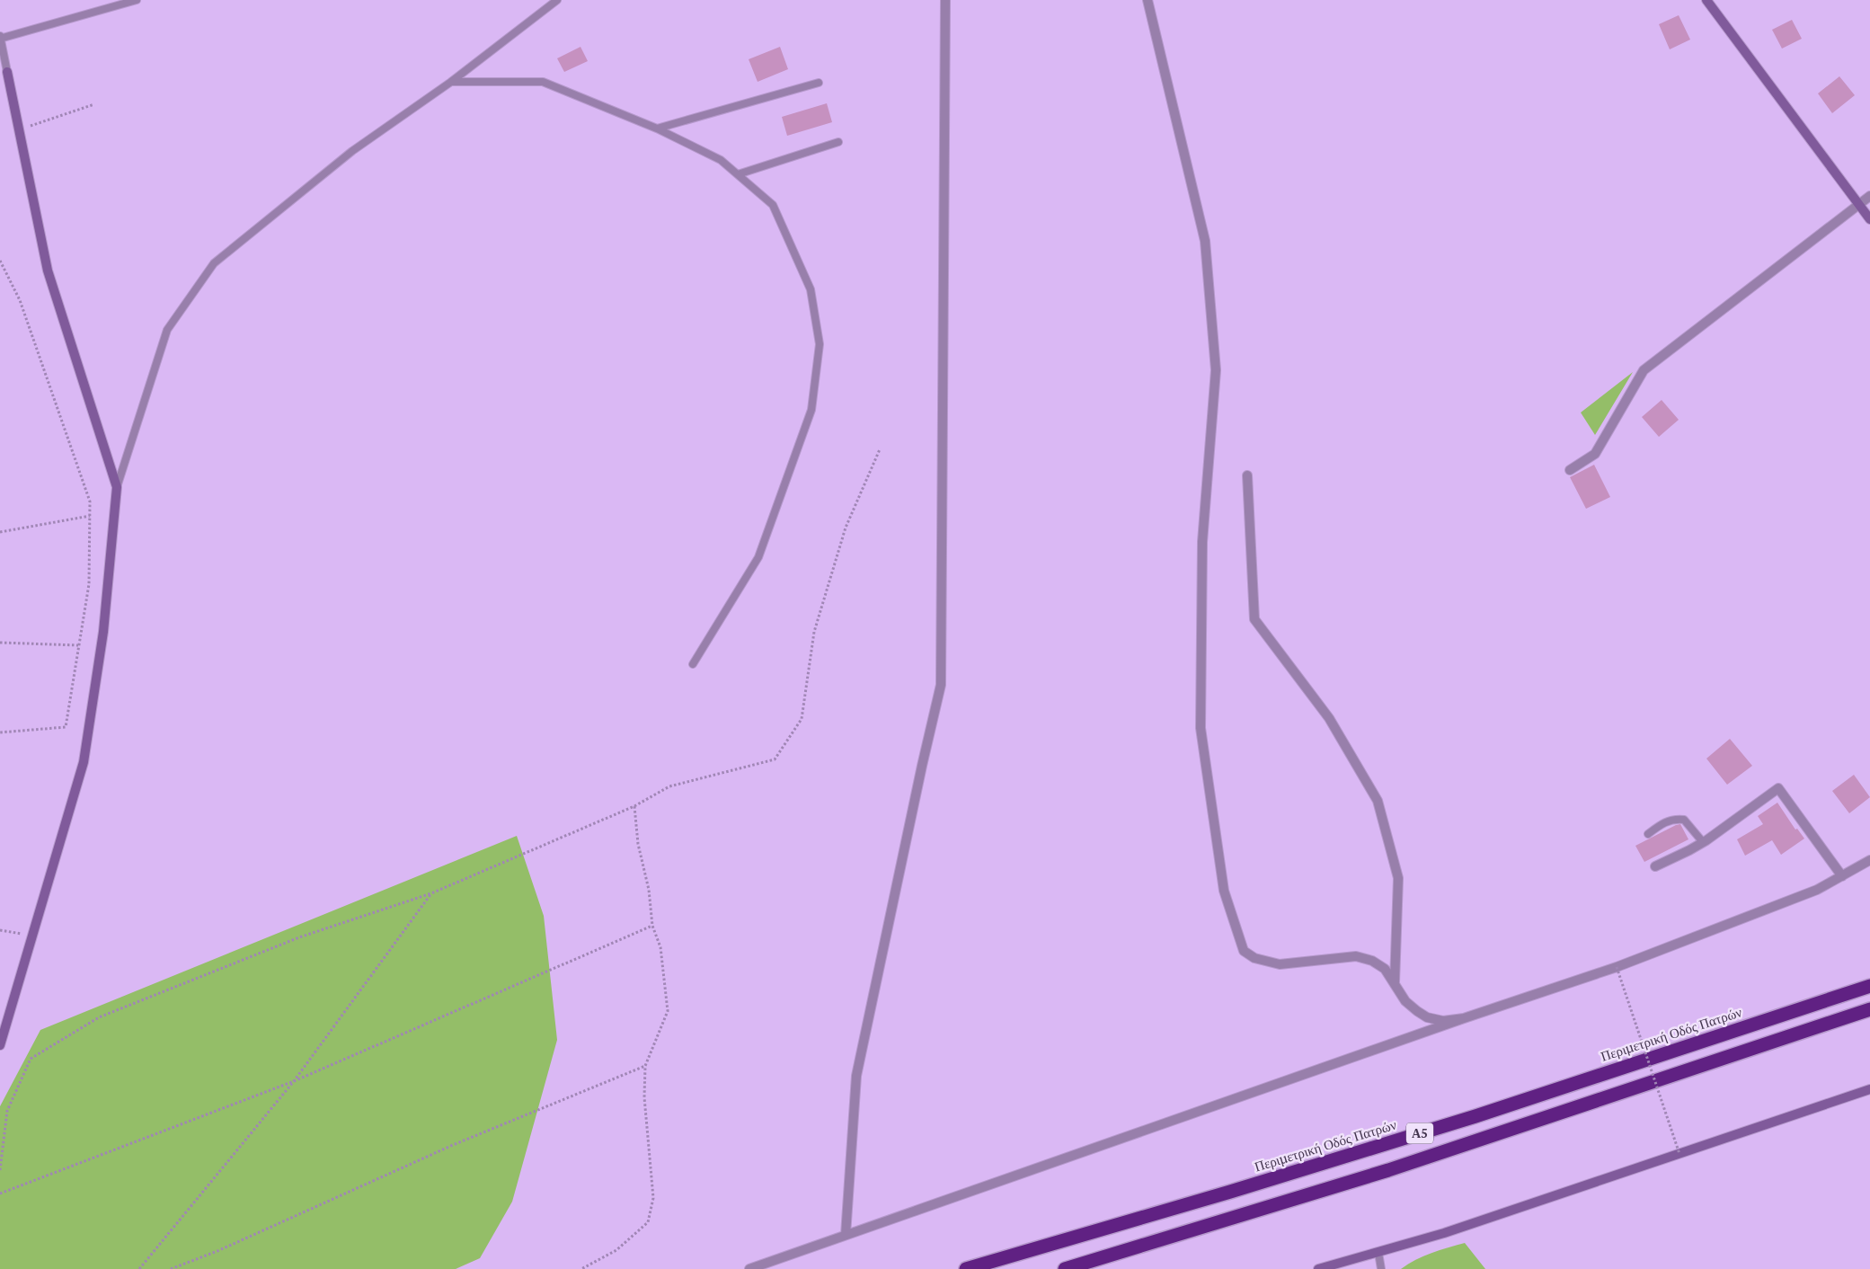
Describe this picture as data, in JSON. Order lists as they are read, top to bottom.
{
  "streets": {
    "highway": ["Περιμετρική Οδός Πατρών", "Α5"]
  }
}
